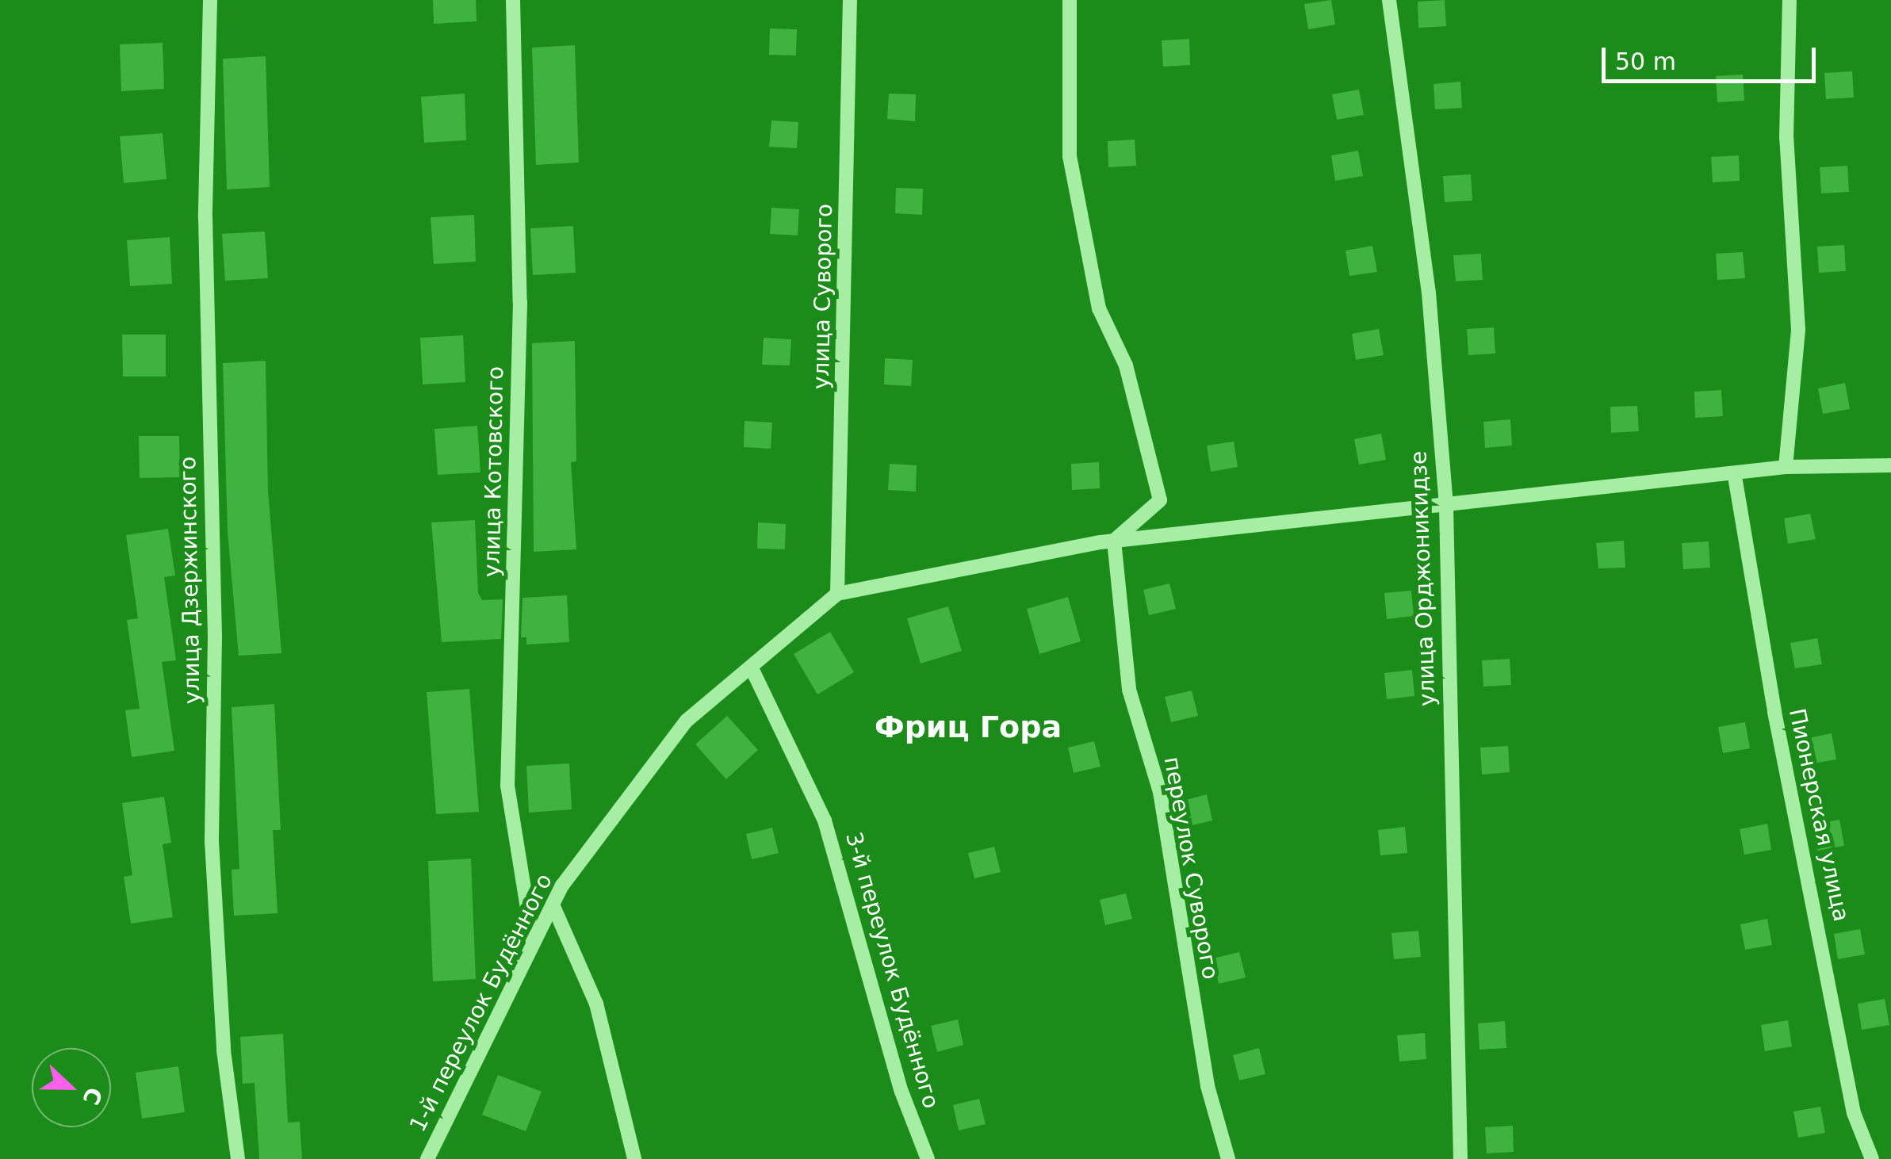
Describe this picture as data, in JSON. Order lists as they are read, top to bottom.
{
  "streets": {
    "street": [
      "улица Суворого",
      "улица Котовского",
      "улица Орджоникидзе",
      "улица Дзержинского",
      "Пионерская улица",
      "переулок Суворого",
      "3-й переулок Будённого",
      "1-й переулок Будённого"
    ]
  },
  "crossings": [
    ["улица Суворого", "1-й переулок Будённого"],
    ["улица Котовского", "1-й переулок Будённого"],
    ["3-й переулок Будённого", "1-й переулок Будённого"]
  ],
  "districts": ["Фриц Гора"],
  "scale_bar": "50 m",
  "north": "right"
}
